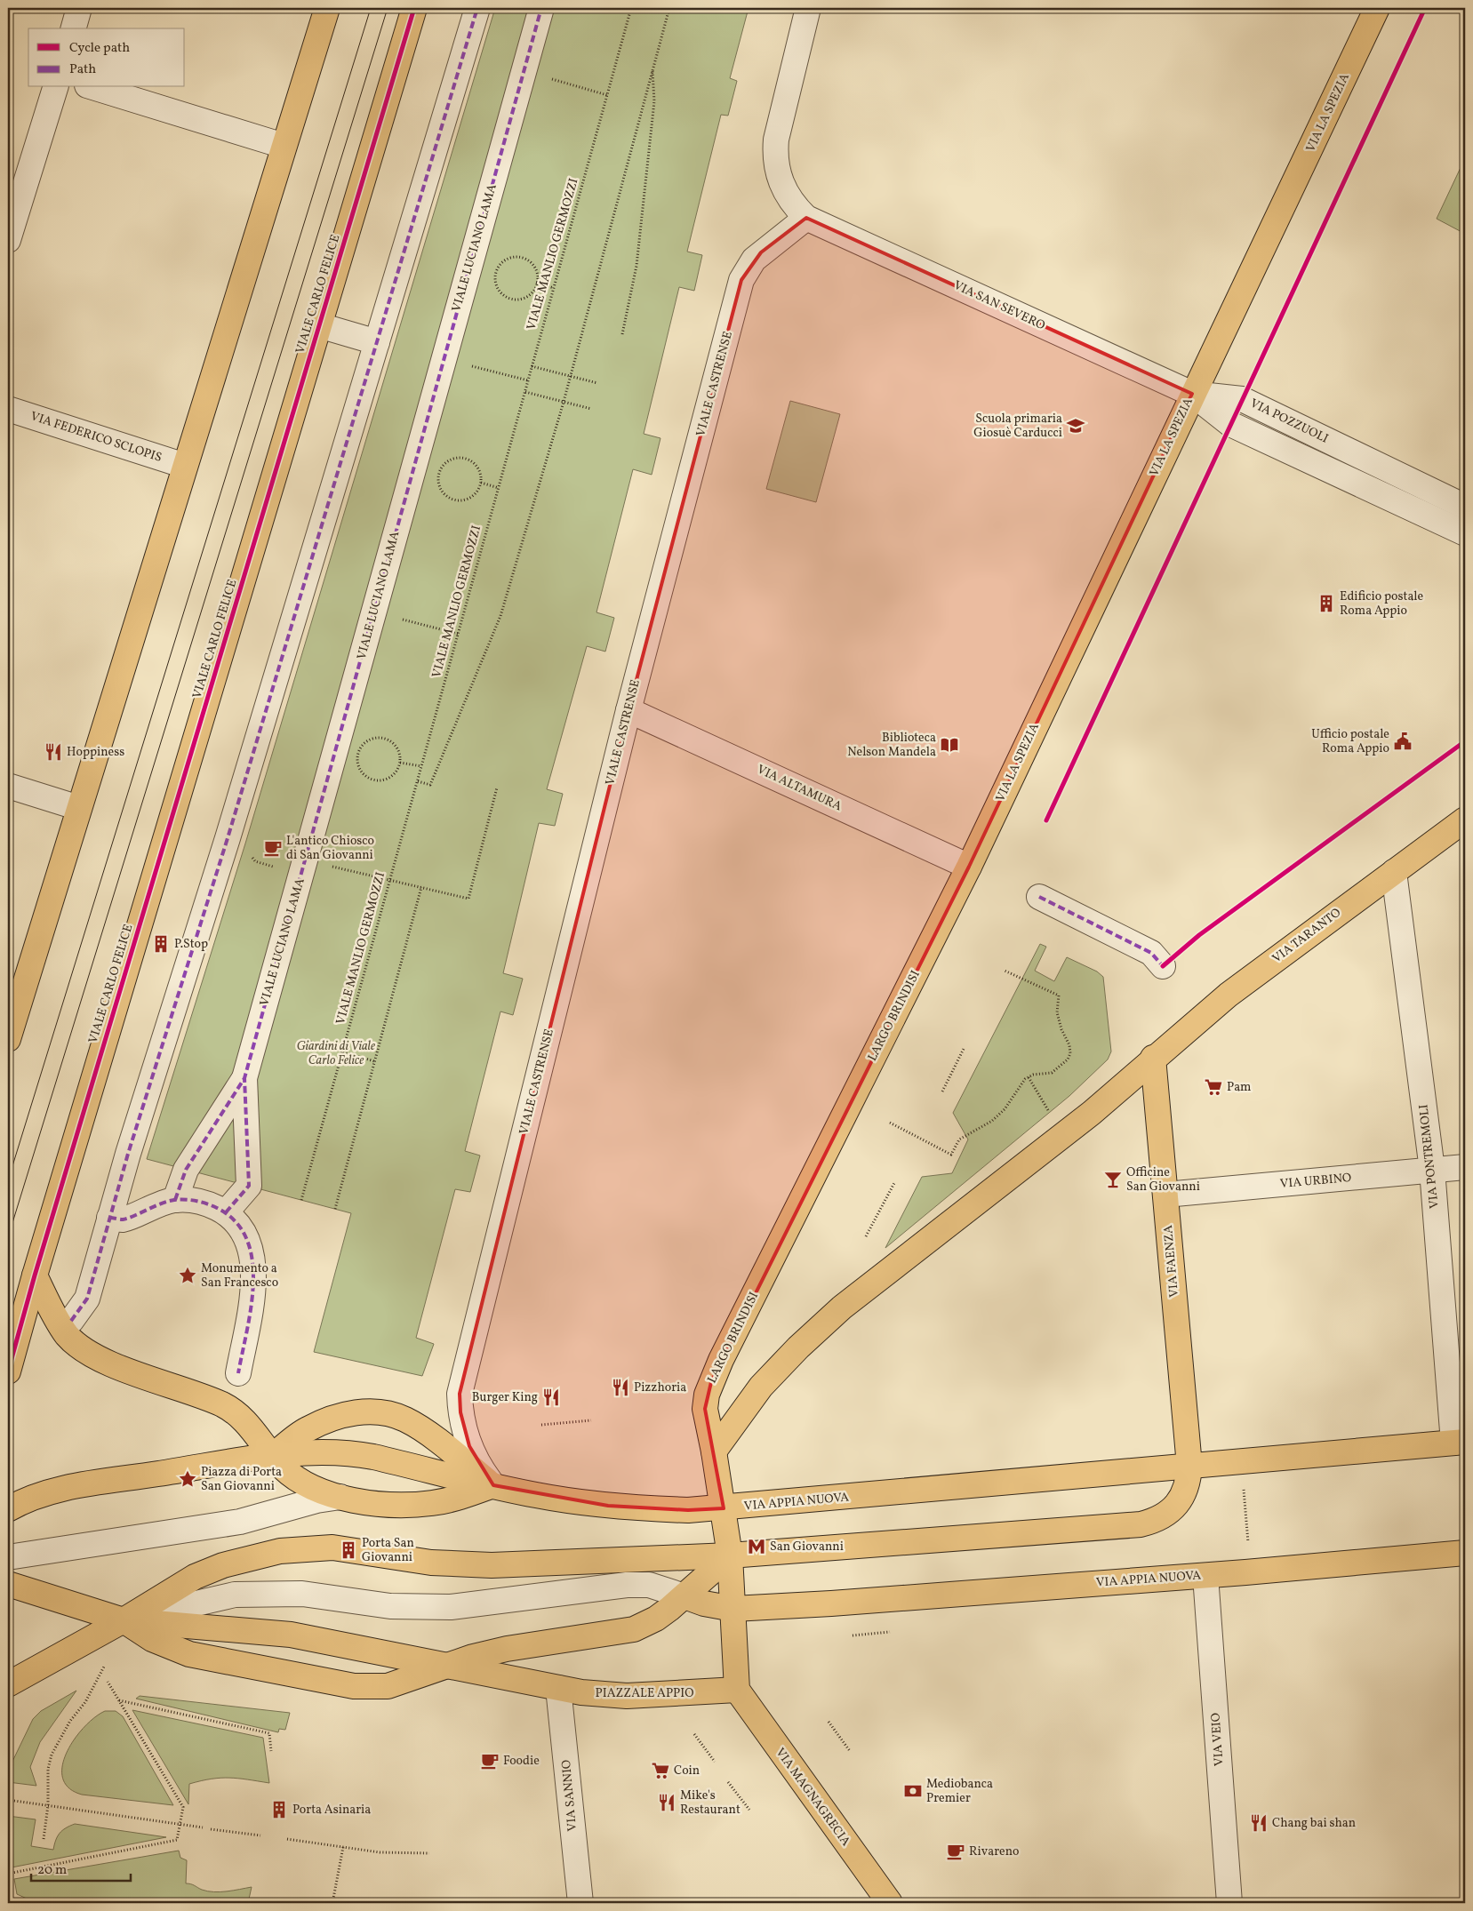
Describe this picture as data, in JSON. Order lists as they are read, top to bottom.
{
  "streets": {
    "main road": [
      "VIA LA SPEZIA",
      "VIALE CARLO FELICE",
      "VIA TARANTO",
      "LARGO BRINDISI",
      "VIA FAENZA",
      "VIA APPIA NUOVA",
      "PIAZZALE APPIO",
      "VIA MAGNAGRECIA"
    ],
    "street": [
      "VIALE LUCIANO LAMA",
      "VIA SAN SEVERO",
      "VIALE CASTRENSE",
      "VIA POZZUOLI",
      "VIA FEDERICO SCLOPIS",
      "VIA ALTAMURA",
      "VIA PONTREMOLI",
      "VIA URBINO",
      "VIA VEIO",
      "VIA SANNIO"
    ],
    "path": ["VIALE MANLIO GERMOZZI"]
  },
  "crossings": [
    ["VIA LA SPEZIA", "VIA SAN SEVERO"],
    ["VIA LA SPEZIA", "VIA POZZUOLI"],
    ["VIA LA SPEZIA", "VIA ALTAMURA"],
    ["VIA LA SPEZIA", "LARGO BRINDISI"],
    ["VIA SAN SEVERO", "VIALE CASTRENSE"],
    ["VIA SAN SEVERO", "VIA POZZUOLI"],
    ["VIALE CASTRENSE", "VIA ALTAMURA"],
    ["VIA ALTAMURA", "LARGO BRINDISI"],
    ["VIA TARANTO", "VIA PONTREMOLI"],
    ["VIA TARANTO", "VIA FAENZA"],
    ["VIA PONTREMOLI", "VIA URBINO"],
    ["VIA PONTREMOLI", "VIA APPIA NUOVA"],
    ["VIA URBINO", "VIA FAENZA"],
    ["VIA FAENZA", "VIA APPIA NUOVA"],
    ["VIA APPIA NUOVA", "VIA VEIO"],
    ["PIAZZALE APPIO", "VIA SANNIO"],
    ["PIAZZALE APPIO", "VIA MAGNAGRECIA"]
  ],
  "parks": ["Giardini di Viale Carlo Felice"],
  "places": {
    "school or university": ["Scuola primaria Giosuè Carducci"],
    "building": [
      "Edificio postale Roma Appio",
      "P.Stop",
      "Porta San Giovanni",
      "Porta Asinaria"
    ],
    "public building": ["Ufficio postale Roma Appio"],
    "library": ["Biblioteca Nelson Mandela"],
    "restaurant": [
      "Hoppiness",
      "Pizzhoria",
      "Burger King",
      "Mike's Restaurant",
      "Chang bai shan"
    ],
    "cafe": ["L'antico Chiosco di San Giovanni", "Foodie", "Rivareno"],
    "supermarket": ["Pam", "Coin"],
    "bar": ["Officine San Giovanni"],
    "place": ["Monumento a San Francesco", "Piazza di Porta San Giovanni"],
    "metro station": ["San Giovanni"],
    "bank": ["Mediobanca Premier"]
  },
  "legend": ["Cycle path", "Path"],
  "scale_bar": "20 m"
}
